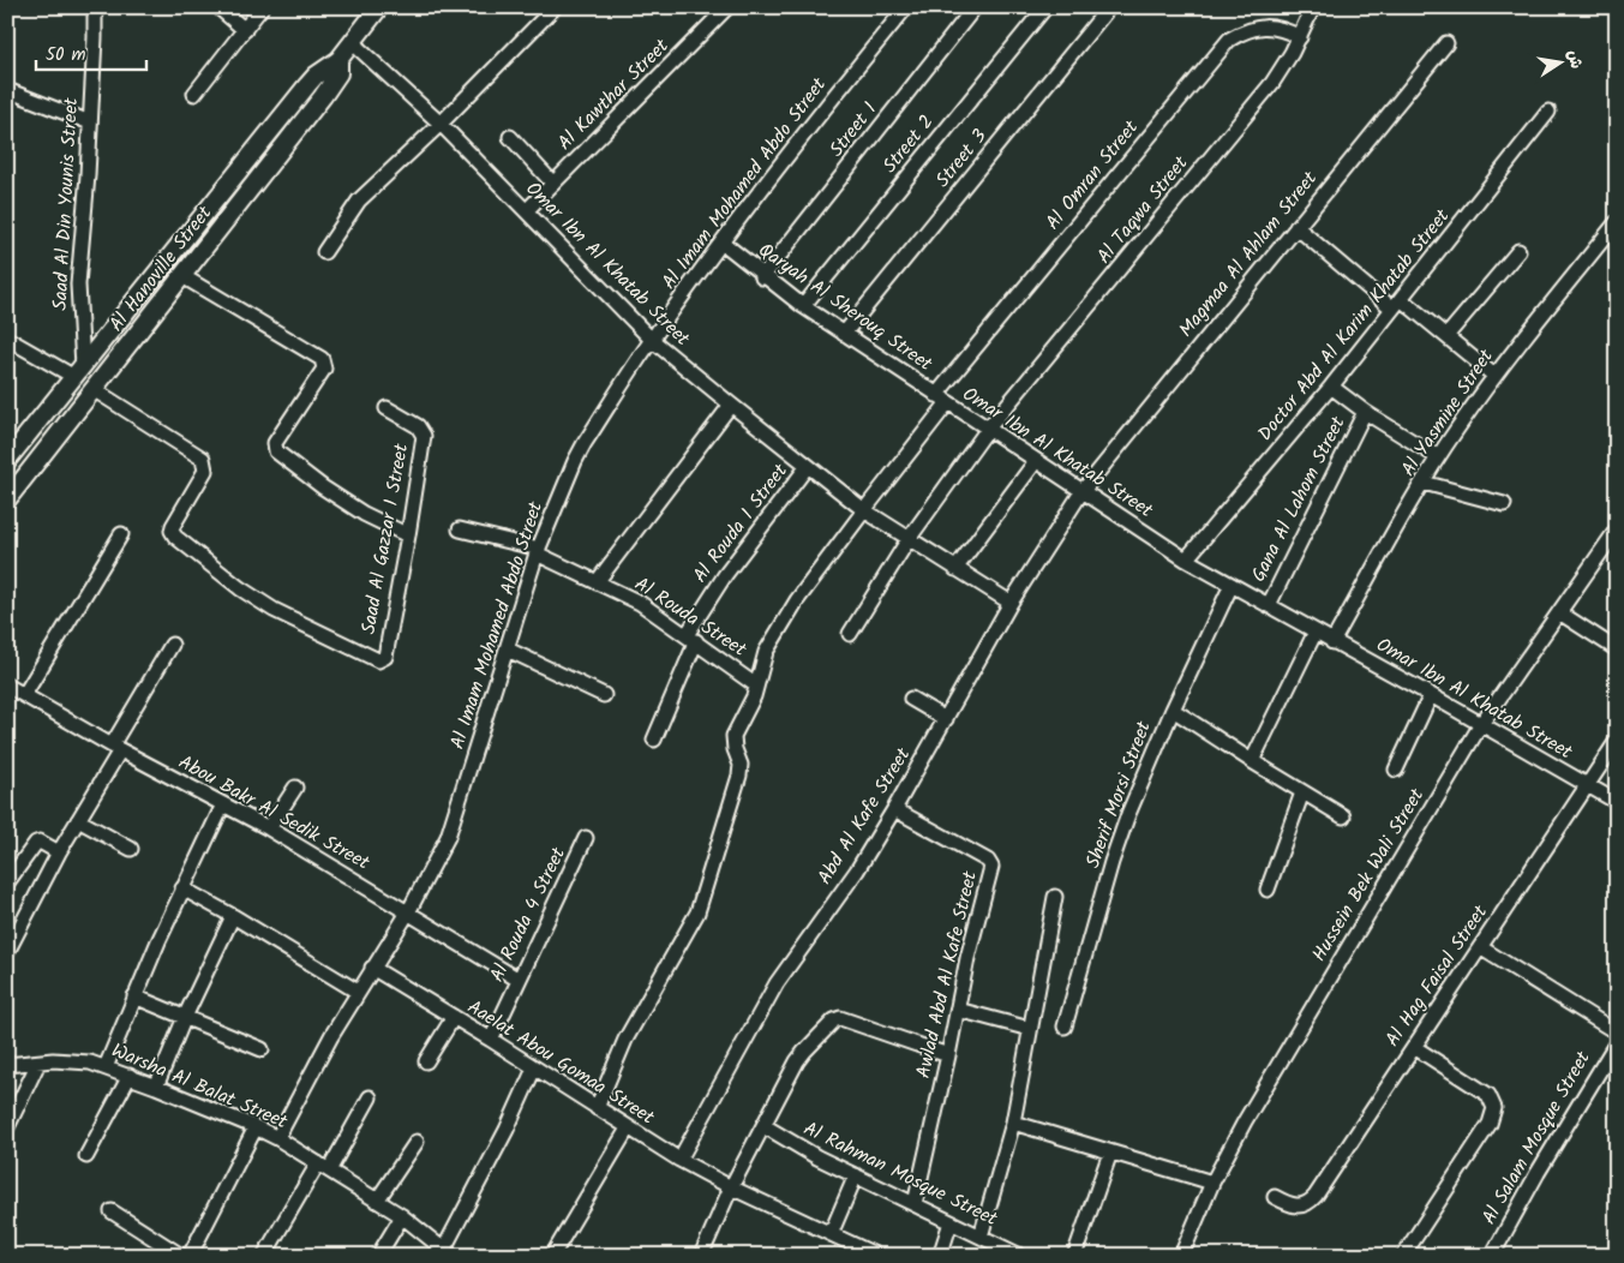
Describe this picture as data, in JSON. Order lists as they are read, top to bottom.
{
  "streets": {
    "street": [
      "Al Kawthar Street",
      "Street 1",
      "Street 2",
      "Street 3",
      "Al Omran Street",
      "Al Imam Mohamed Abdo Street",
      "Saad Al Din Younis Street",
      "Al Taqwa Street",
      "Magmaa Al Ahlam Street",
      "Omar Ibn Al Khatab Street",
      "Al Hanoville Street",
      "Qaryah Al Sherouq Street",
      "Doctor Abd Al Karim Khatab Street",
      "Al Yasmine Street",
      "Gana Al Lahom Street",
      "Al Rouda 1 Street",
      "Saad Al Gazzar 1 Street",
      "Al Rouda Street",
      "Sherif Morsi Street",
      "Abou Bakr Al Sedik Street",
      "Abd Al Kafe Street",
      "Hussein Bek Wali Street",
      "Al Rouda 4 Street",
      "Awlad Abd Al Kafe Street",
      "Al Hag Faisal Street",
      "Aaelat Abou Gomaa Street",
      "Warsha Al Balat Street",
      "Al Salam Mosque Street",
      "Al Rahman Mosque Street"
    ]
  },
  "crossings": [
    ["Al Kawthar Street", "Omar Ibn Al Khatab Street"],
    ["Street 1", "Qaryah Al Sherouq Street"],
    ["Street 2", "Qaryah Al Sherouq Street"],
    ["Street 3", "Qaryah Al Sherouq Street"],
    ["Al Omran Street", "Al Taqwa Street"],
    ["Al Omran Street", "Omar Ibn Al Khatab Street"],
    ["Al Omran Street", "Qaryah Al Sherouq Street"],
    ["Al Imam Mohamed Abdo Street", "Omar Ibn Al Khatab Street"],
    ["Al Imam Mohamed Abdo Street", "Qaryah Al Sherouq Street"],
    ["Al Imam Mohamed Abdo Street", "Al Rouda Street"],
    ["Al Imam Mohamed Abdo Street", "Abou Bakr Al Sedik Street"],
    ["Al Imam Mohamed Abdo Street", "Aaelat Abou Gomaa Street"],
    ["Al Imam Mohamed Abdo Street", "Warsha Al Balat Street"],
    ["Saad Al Din Younis Street", "Al Hanoville Street"],
    ["Al Taqwa Street", "Omar Ibn Al Khatab Street"],
    ["Magmaa Al Ahlam Street", "Omar Ibn Al Khatab Street"],
    ["Magmaa Al Ahlam Street", "Abd Al Kafe Street"],
    ["Omar Ibn Al Khatab Street", "Al Hanoville Street"],
    ["Omar Ibn Al Khatab Street", "Qaryah Al Sherouq Street"],
    ["Omar Ibn Al Khatab Street", "Doctor Abd Al Karim Khatab Street"],
    ["Omar Ibn Al Khatab Street", "Al Yasmine Street"],
    ["Omar Ibn Al Khatab Street", "Gana Al Lahom Street"],
    ["Omar Ibn Al Khatab Street", "Al Rouda 1 Street"],
    ["Omar Ibn Al Khatab Street", "Sherif Morsi Street"],
    ["Omar Ibn Al Khatab Street", "Abd Al Kafe Street"],
    ["Omar Ibn Al Khatab Street", "Hussein Bek Wali Street"],
    ["Omar Ibn Al Khatab Street", "Al Hag Faisal Street"],
    ["Al Hanoville Street", "Saad Al Gazzar 1 Street"],
    ["Al Rouda 1 Street", "Al Rouda Street"],
    ["Abou Bakr Al Sedik Street", "Al Rouda 4 Street"],
    ["Abd Al Kafe Street", "Awlad Abd Al Kafe Street"],
    ["Abd Al Kafe Street", "Aaelat Abou Gomaa Street"],
    ["Al Rouda 4 Street", "Aaelat Abou Gomaa Street"],
    ["Awlad Abd Al Kafe Street", "Al Rahman Mosque Street"]
  ],
  "scale_bar": "50 m",
  "north": "right"
}
